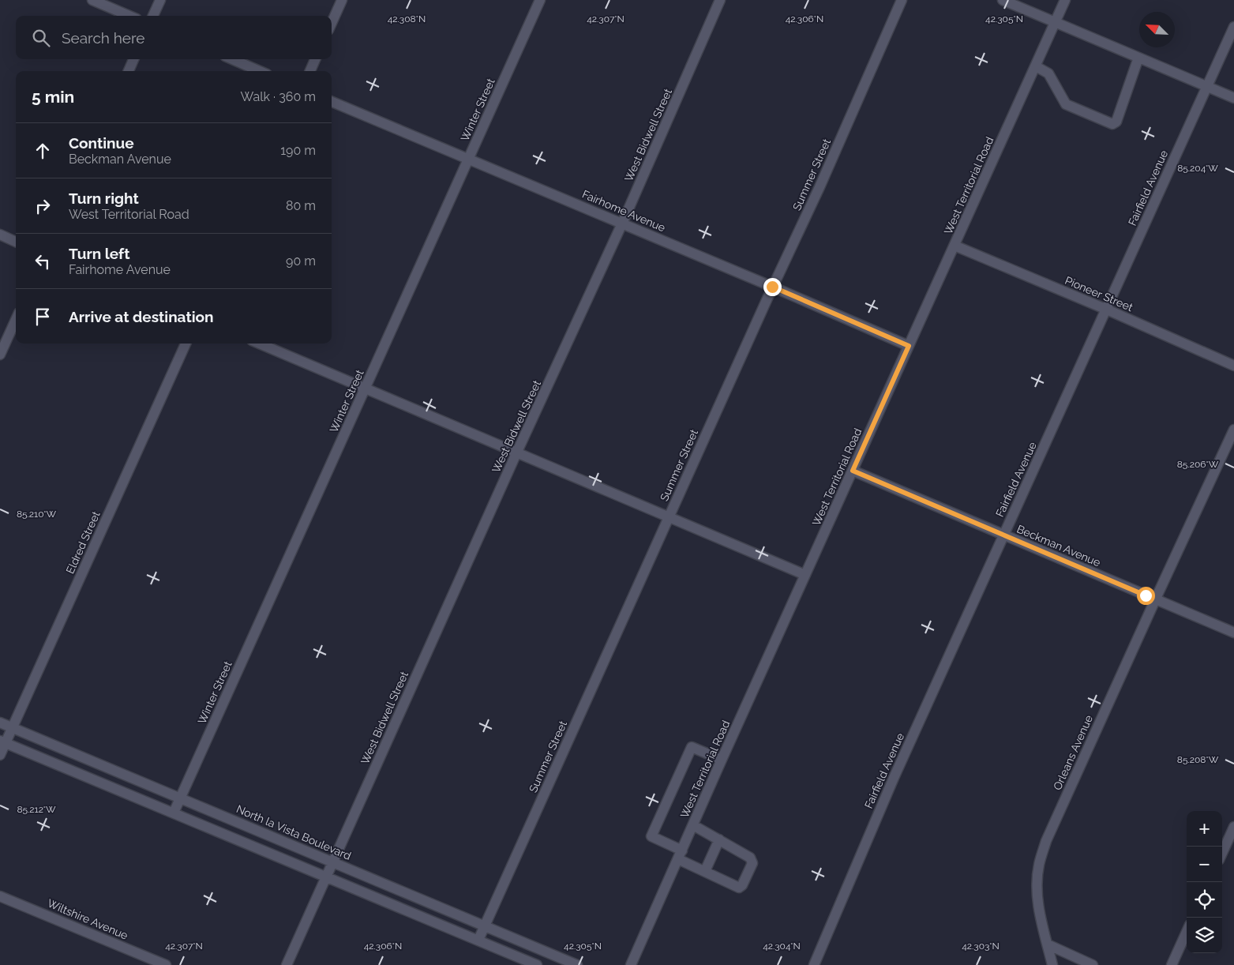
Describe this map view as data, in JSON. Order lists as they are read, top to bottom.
{
  "streets": {
    "street": [
      "Winter Street",
      "West Bidwell Street",
      "Summer Street",
      "West Territorial Road",
      "Fairfield Avenue",
      "Fairhome Avenue",
      "Pioneer Street",
      "Eldred Street",
      "Beckman Avenue",
      "Orleans Avenue",
      "North la Vista Boulevard",
      "Wiltshire Avenue"
    ]
  },
  "crossings": [
    ["Winter Street", "Fairhome Avenue"],
    ["Winter Street", "North la Vista Boulevard"],
    ["West Bidwell Street", "Fairhome Avenue"],
    ["West Bidwell Street", "North la Vista Boulevard"],
    ["Summer Street", "Fairhome Avenue"],
    ["Summer Street", "North la Vista Boulevard"],
    ["West Territorial Road", "Fairhome Avenue"],
    ["West Territorial Road", "Pioneer Street"],
    ["West Territorial Road", "Beckman Avenue"],
    ["Fairfield Avenue", "Pioneer Street"],
    ["Fairfield Avenue", "Beckman Avenue"],
    ["Eldred Street", "North la Vista Boulevard"],
    ["Beckman Avenue", "Orleans Avenue"]
  ],
  "north": "top left",
  "page": {
    "search": "Search here",
    "heading": ["5 min", "Walk · 360 m"],
    "list": [
      ["Continue", "Beckman Avenue", "190 m"],
      ["Turn right", "West Territorial Road", "80 m"],
      ["Turn left", "Fairhome Avenue", "90 m"],
      "Arrive at destination"
    ],
    "map_buttons": ["+", "−"]
  },
  "coordinates": [
    "42.308°N",
    "42.307°N",
    "42.306°N",
    "42.305°N",
    "85.204°W",
    "85.206°W",
    "85.210°W",
    "85.208°W",
    "85.212°W",
    "42.304°N",
    "42.303°N"
  ]
}
